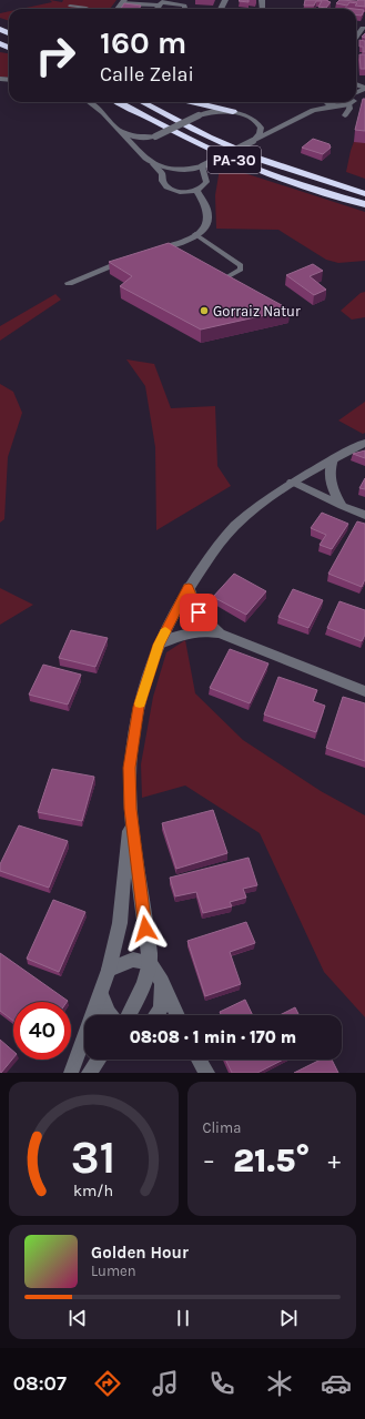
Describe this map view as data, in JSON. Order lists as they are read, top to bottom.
{
  "streets": {
    "highway": ["PA-30"]
  },
  "places": ["Gorraiz Natur"],
  "page": {
    "turn": ["160 m", "Calle Zelai"],
    "limit": "40",
    "trip": "08:08 · 1 min · 170 m",
    "tile": "Clima",
    "heat": ["−", "21.5°", "+"],
    "song": ["Golden Hour", "Lumen"],
    "tabs": "08:07",
    "gauge": ["31", "km/h"]
  }
}
